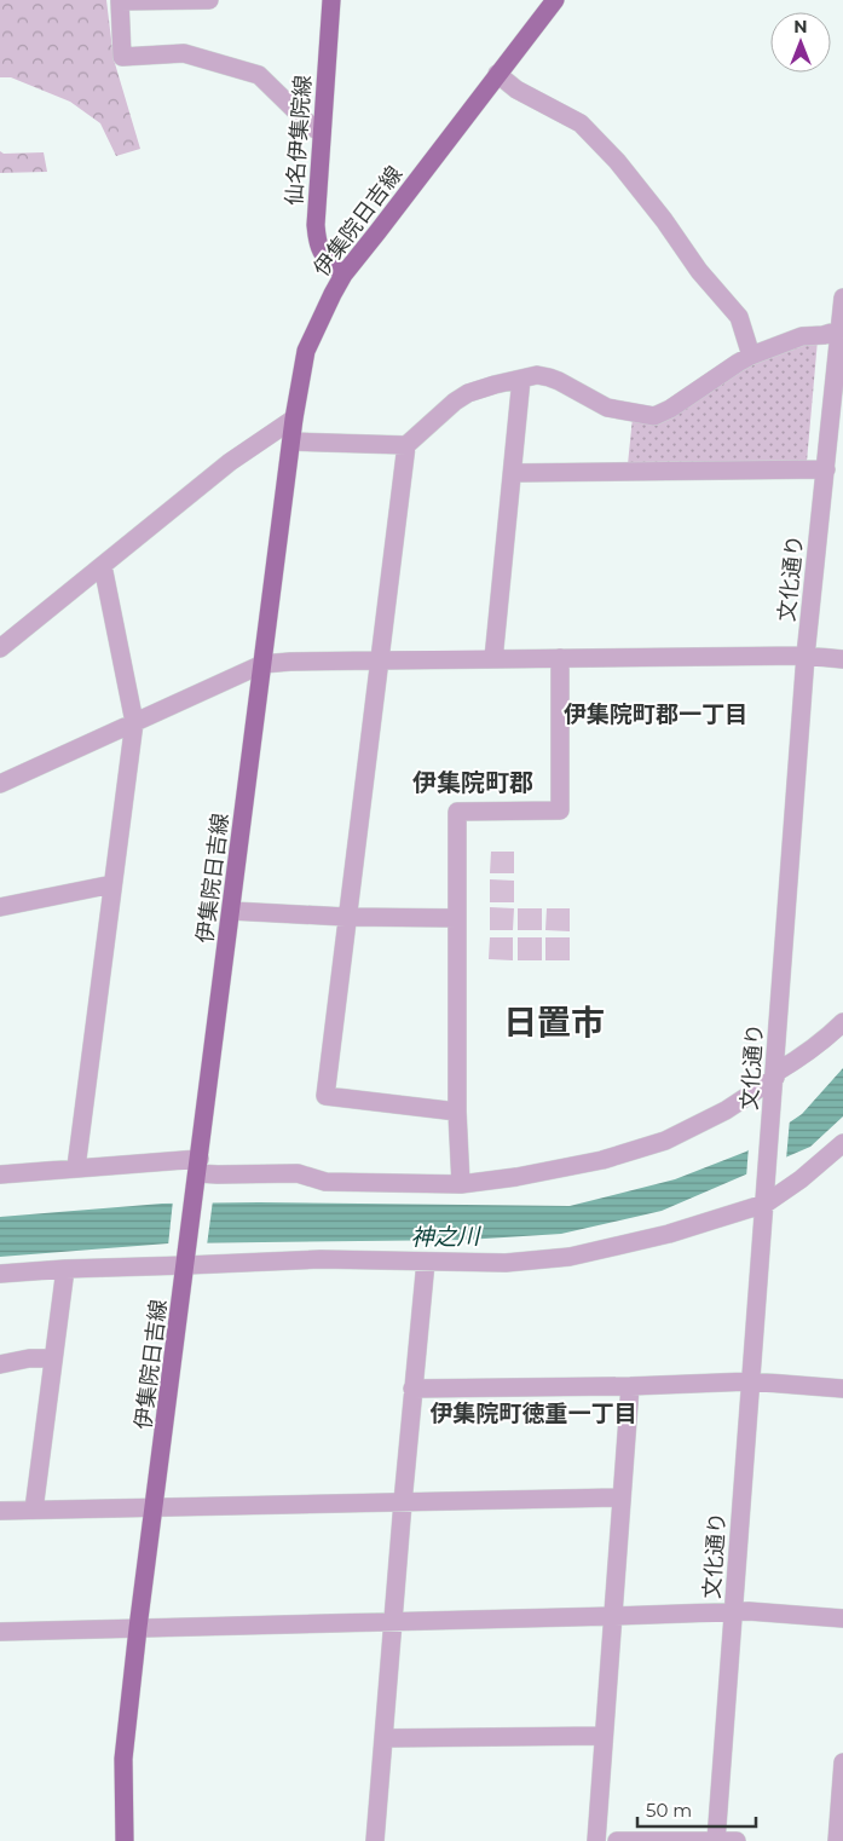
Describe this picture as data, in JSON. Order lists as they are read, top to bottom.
{
  "streets": {
    "main road": ["仙名伊集院線", "伊集院日吉線"],
    "street": ["文化通り"]
  },
  "crossings": [
    ["仙名伊集院線", "伊集院日吉線"]
  ],
  "districts": [
    "伊集院町郡一丁目",
    "伊集院町郡",
    "日置市",
    "伊集院町徳重一丁目"
  ],
  "water": ["神之川"],
  "scale_bar": "50 m",
  "north": "top"
}
